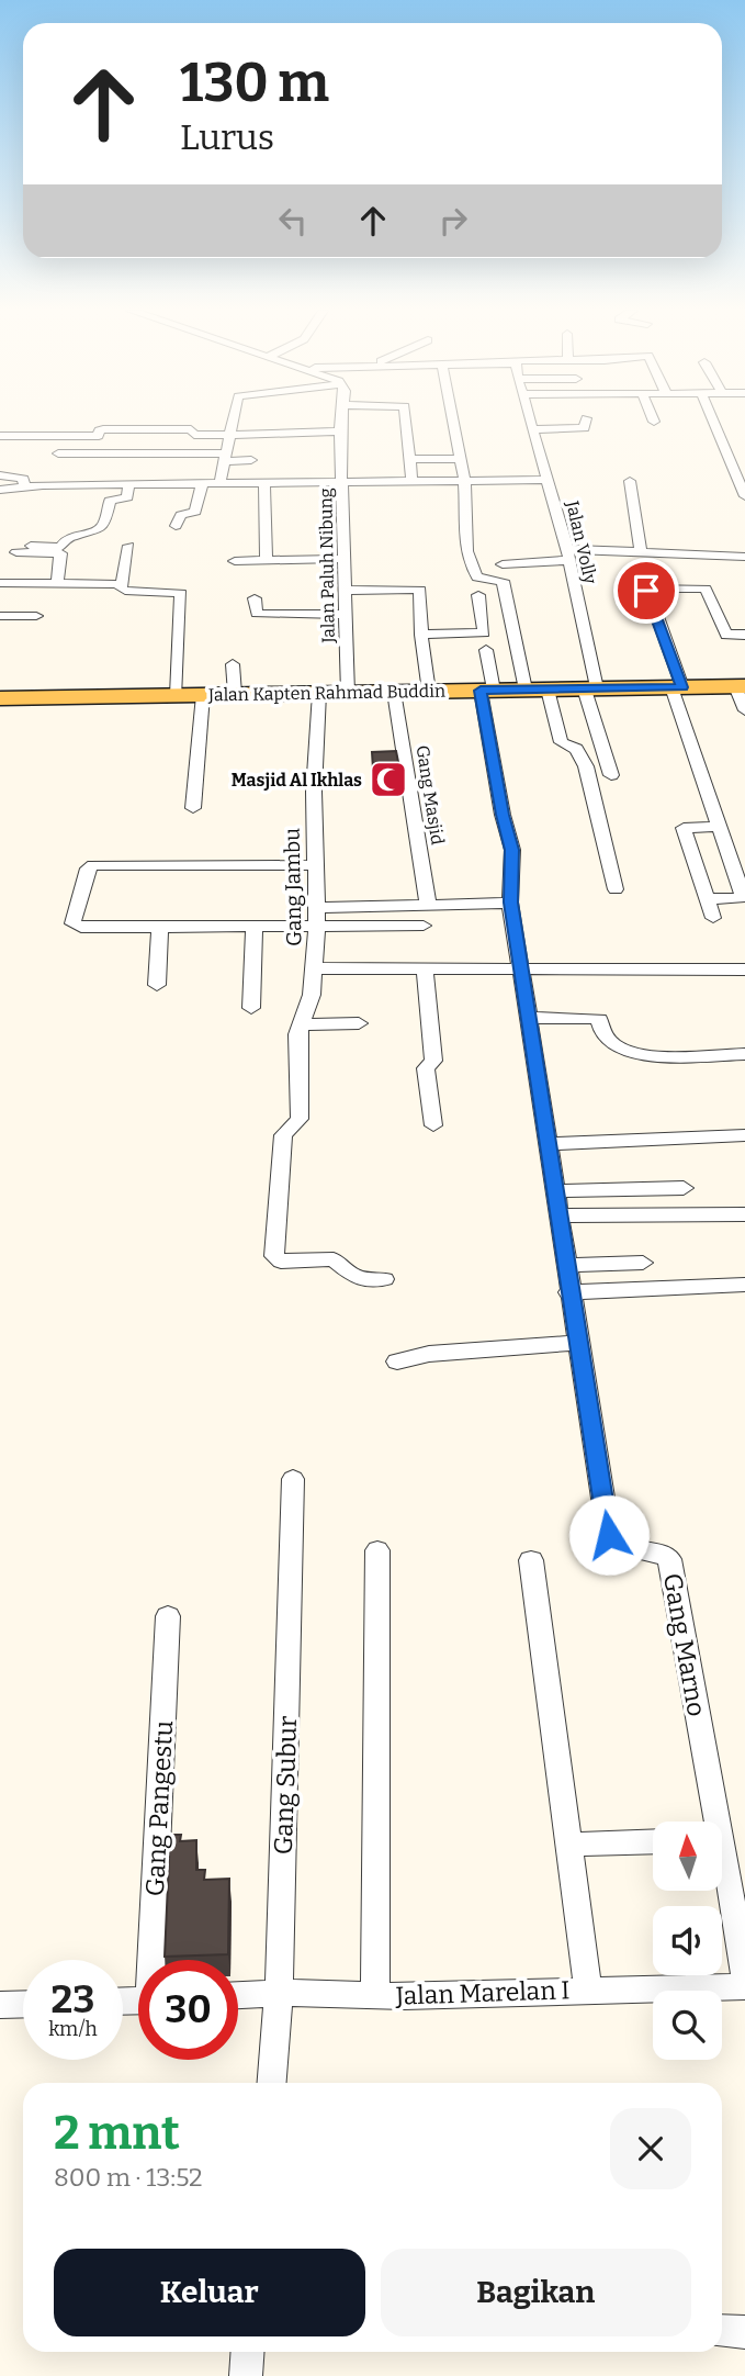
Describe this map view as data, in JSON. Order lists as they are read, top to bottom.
{
  "streets": {
    "main road": ["Jalan Kapten Rahmad Buddin"],
    "street": [
      "Jalan Volly",
      "Jalan Paluh Nibung",
      "Gang Masjid",
      "Gang Jambu",
      "Gang Marno",
      "Gang Subur",
      "Gang Pangestu",
      "Jalan Marelan I"
    ]
  },
  "crossings": [
    ["Jalan Volly", "Jalan Kapten Rahmad Buddin"],
    ["Jalan Paluh Nibung", "Jalan Kapten Rahmad Buddin"],
    ["Jalan Kapten Rahmad Buddin", "Gang Masjid"],
    ["Jalan Kapten Rahmad Buddin", "Gang Jambu"],
    ["Jalan Kapten Rahmad Buddin", "Gang Marno"],
    ["Gang Jambu", "Gang Marno"],
    ["Gang Subur", "Jalan Marelan I"]
  ],
  "places": {
    "mosque": ["Masjid Al Ikhlas"]
  },
  "north": "top",
  "page": {
    "turn": ["130 m", "Lurus"],
    "speed": "23 km/h",
    "limit": "30",
    "heading": ["2 mnt", "800 m · 13:52"],
    "buttons": ["Keluar", "Bagikan"]
  }
}
